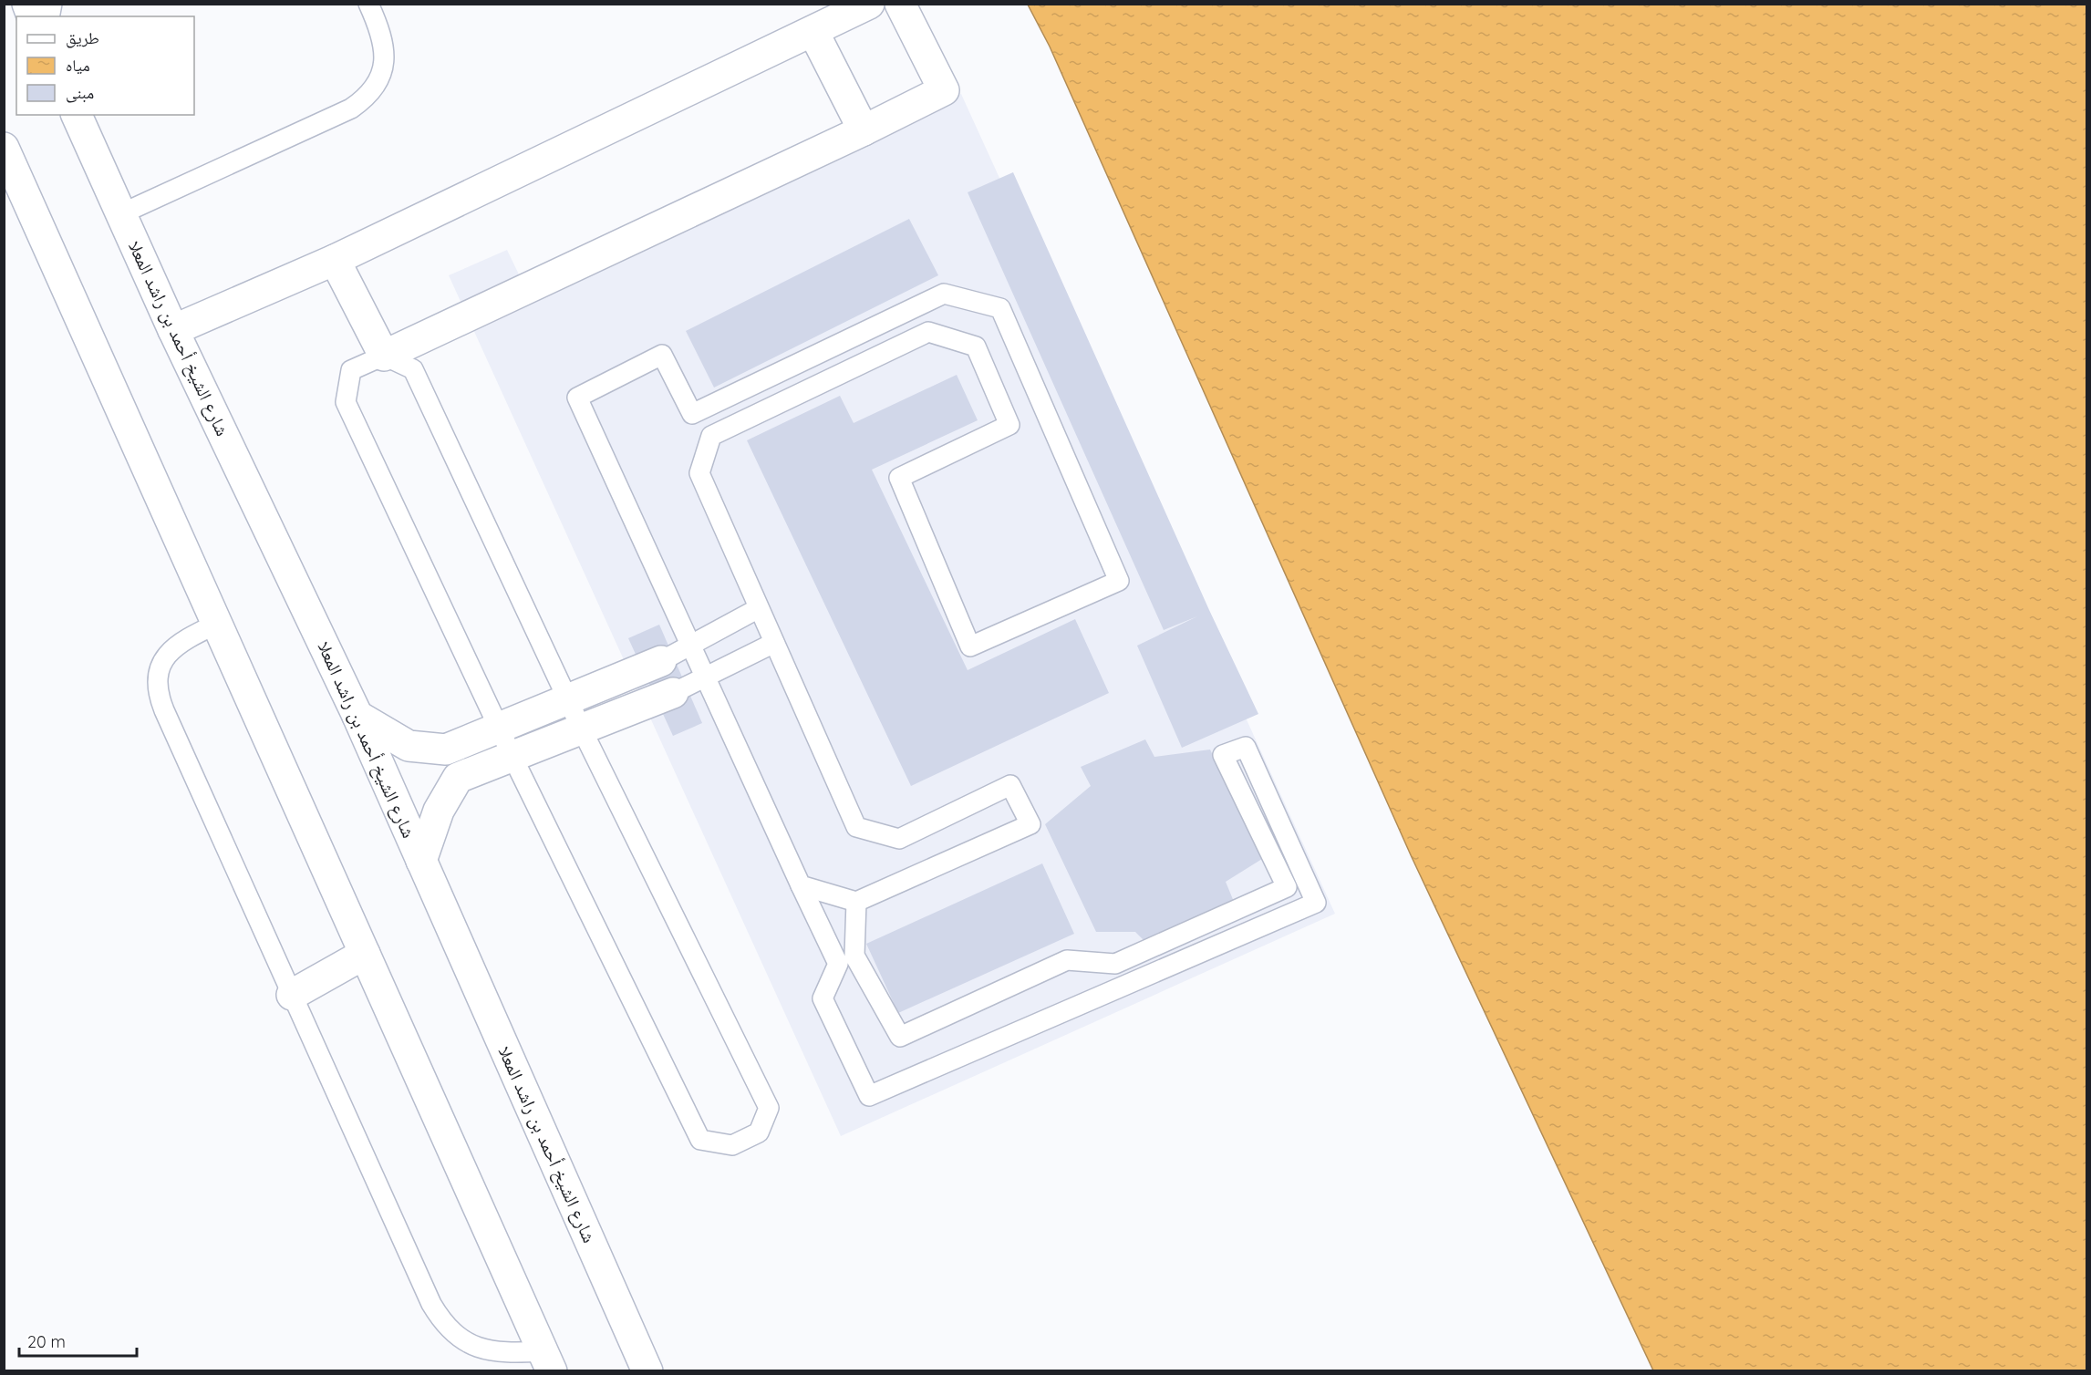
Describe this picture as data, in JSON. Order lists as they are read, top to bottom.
{
  "streets": {
    "main road": ["شارع الشيخ أحمد بن راشد المعلا"]
  },
  "legend": ["طريق", "مياه", "مبنى"],
  "scale_bar": "20 m"
}
